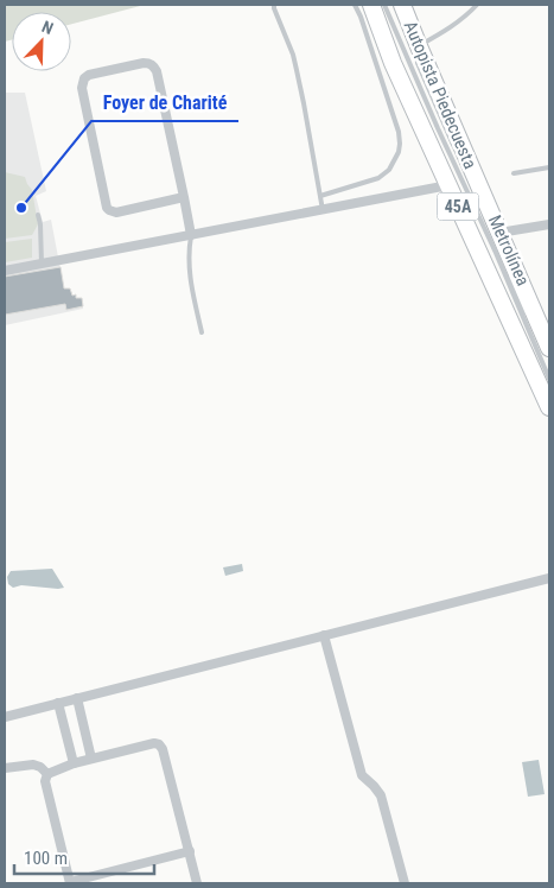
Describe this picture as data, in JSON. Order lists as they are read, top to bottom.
{
  "streets": {
    "highway": ["Autopista Piedecuesta", "45A"],
    "lane": ["Metrolínea"]
  },
  "places": ["Foyer de Charité"],
  "scale_bar": "100 m",
  "north": "top right"
}
